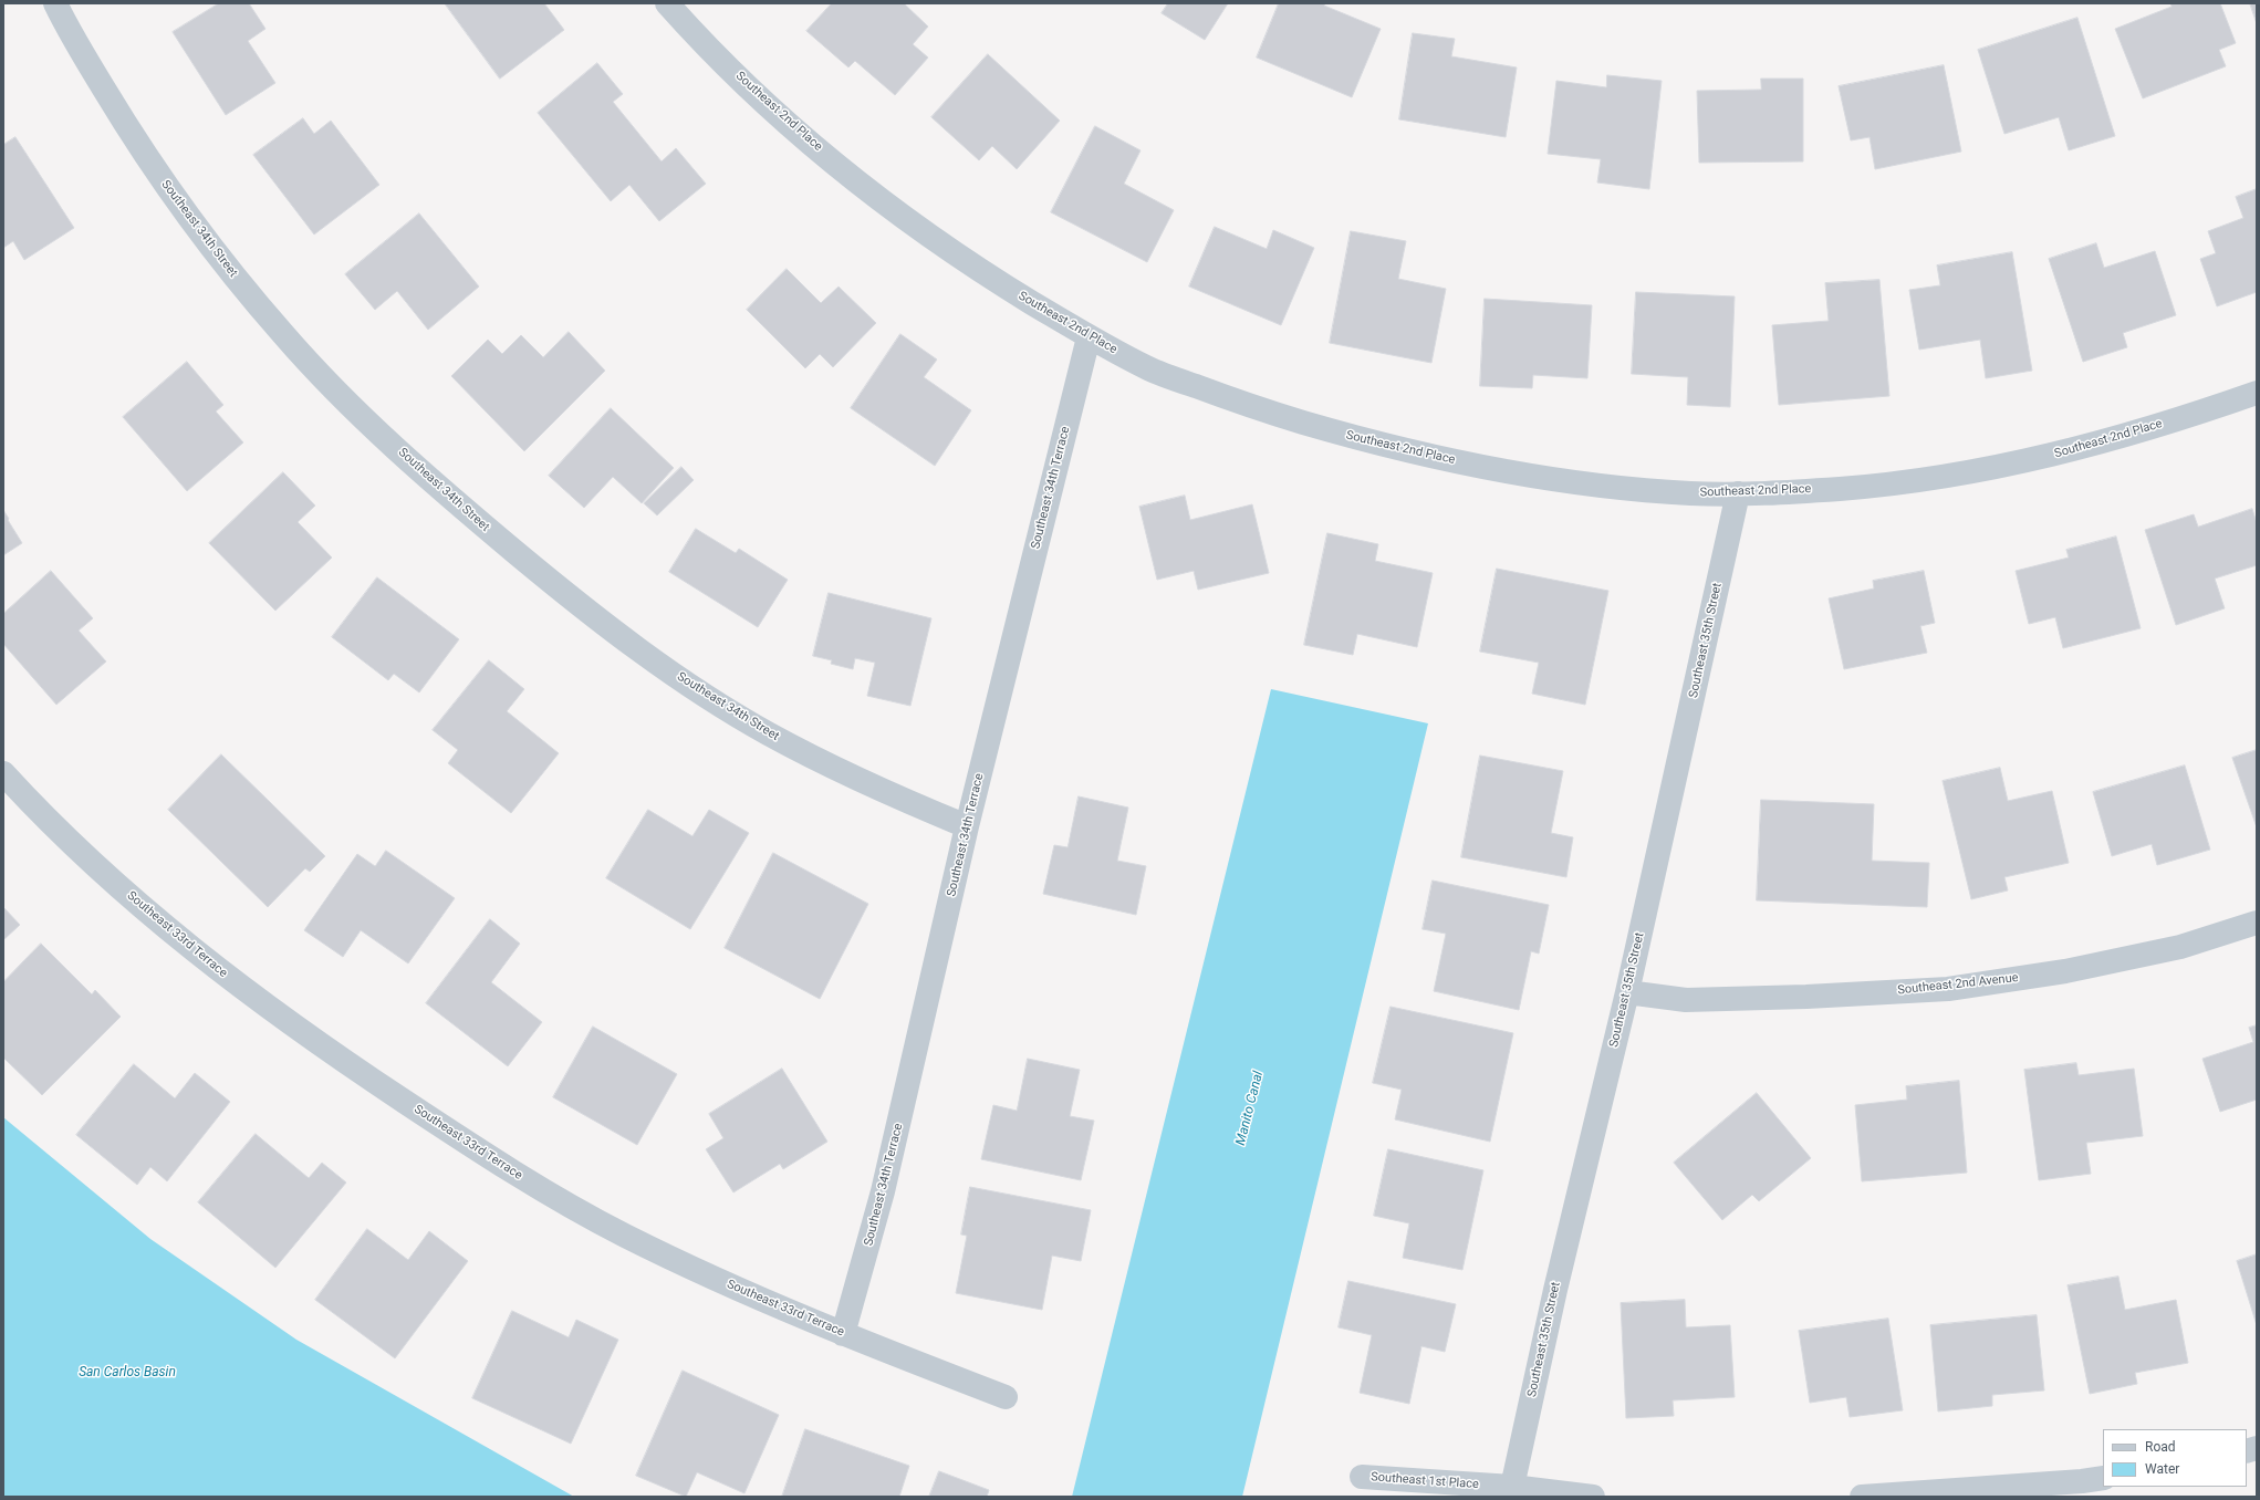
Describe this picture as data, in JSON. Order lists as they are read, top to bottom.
{
  "streets": {
    "street": [
      "Southeast 2nd Place",
      "Southeast 34th Street",
      "Southeast 34th Terrace",
      "Southeast 35th Street",
      "Southeast 33rd Terrace",
      "Southeast 2nd Avenue",
      "Southeast 1st Place"
    ]
  },
  "crossings": [
    ["Southeast 2nd Place", "Southeast 34th Terrace"],
    ["Southeast 2nd Place", "Southeast 35th Street"],
    ["Southeast 34th Street", "Southeast 34th Terrace"],
    ["Southeast 34th Terrace", "Southeast 33rd Terrace"],
    ["Southeast 35th Street", "Southeast 2nd Avenue"],
    ["Southeast 35th Street", "Southeast 1st Place"]
  ],
  "water": ["Manito Canal", "San Carlos Basin"],
  "legend": ["Road", "Water"]
}
